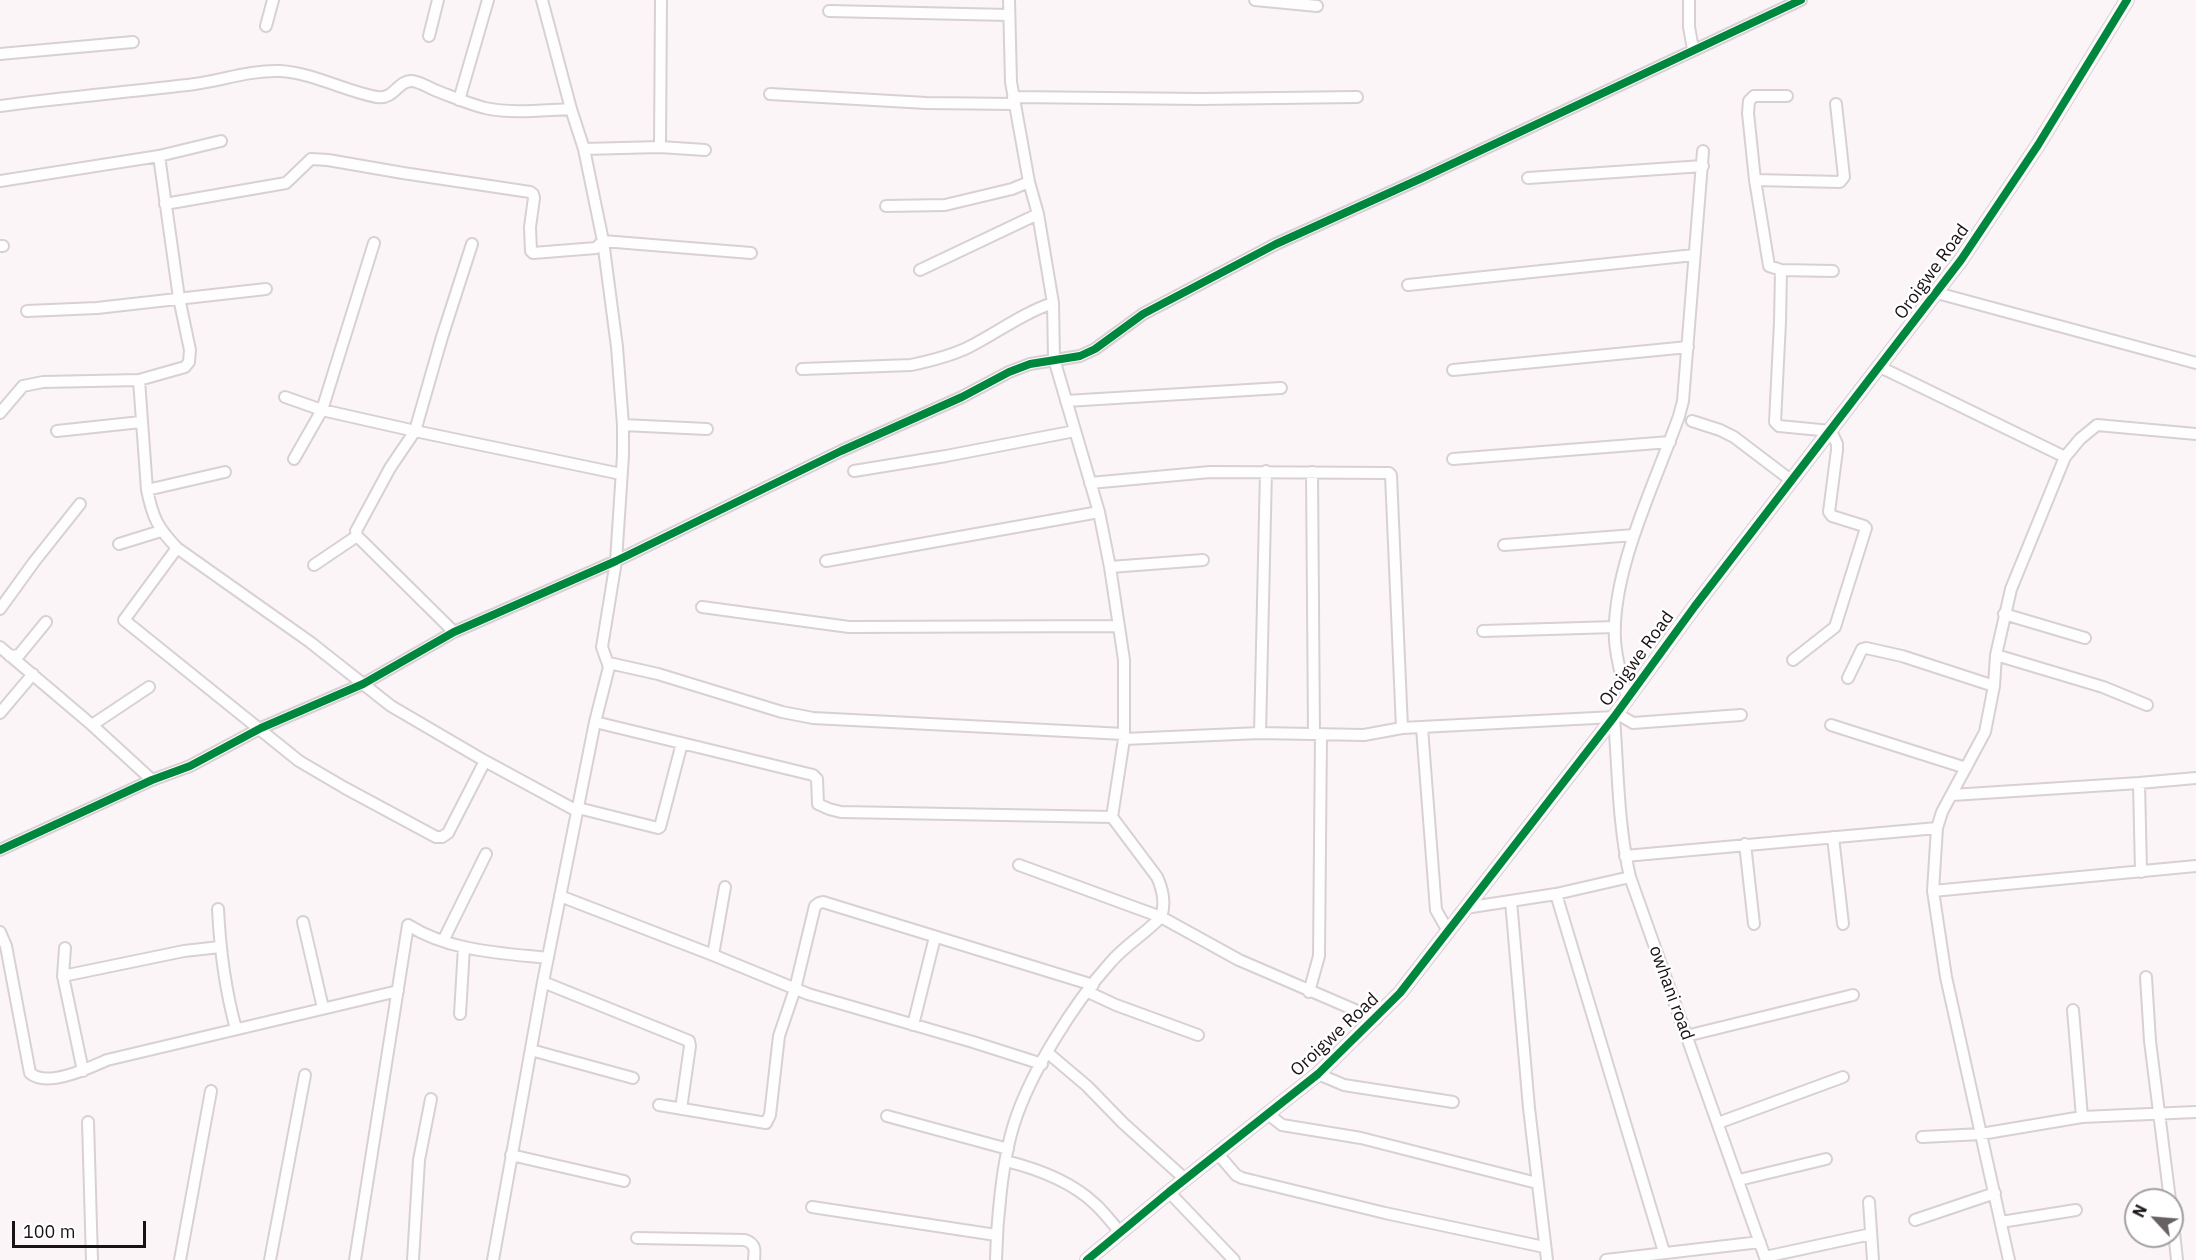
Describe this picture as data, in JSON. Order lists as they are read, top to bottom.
{
  "streets": {
    "street": ["Oroigwe Road", "owhani road"]
  },
  "crossings": [
    ["Oroigwe Road", "owhani road"]
  ],
  "scale_bar": "100 m",
  "north": "top left"
}
